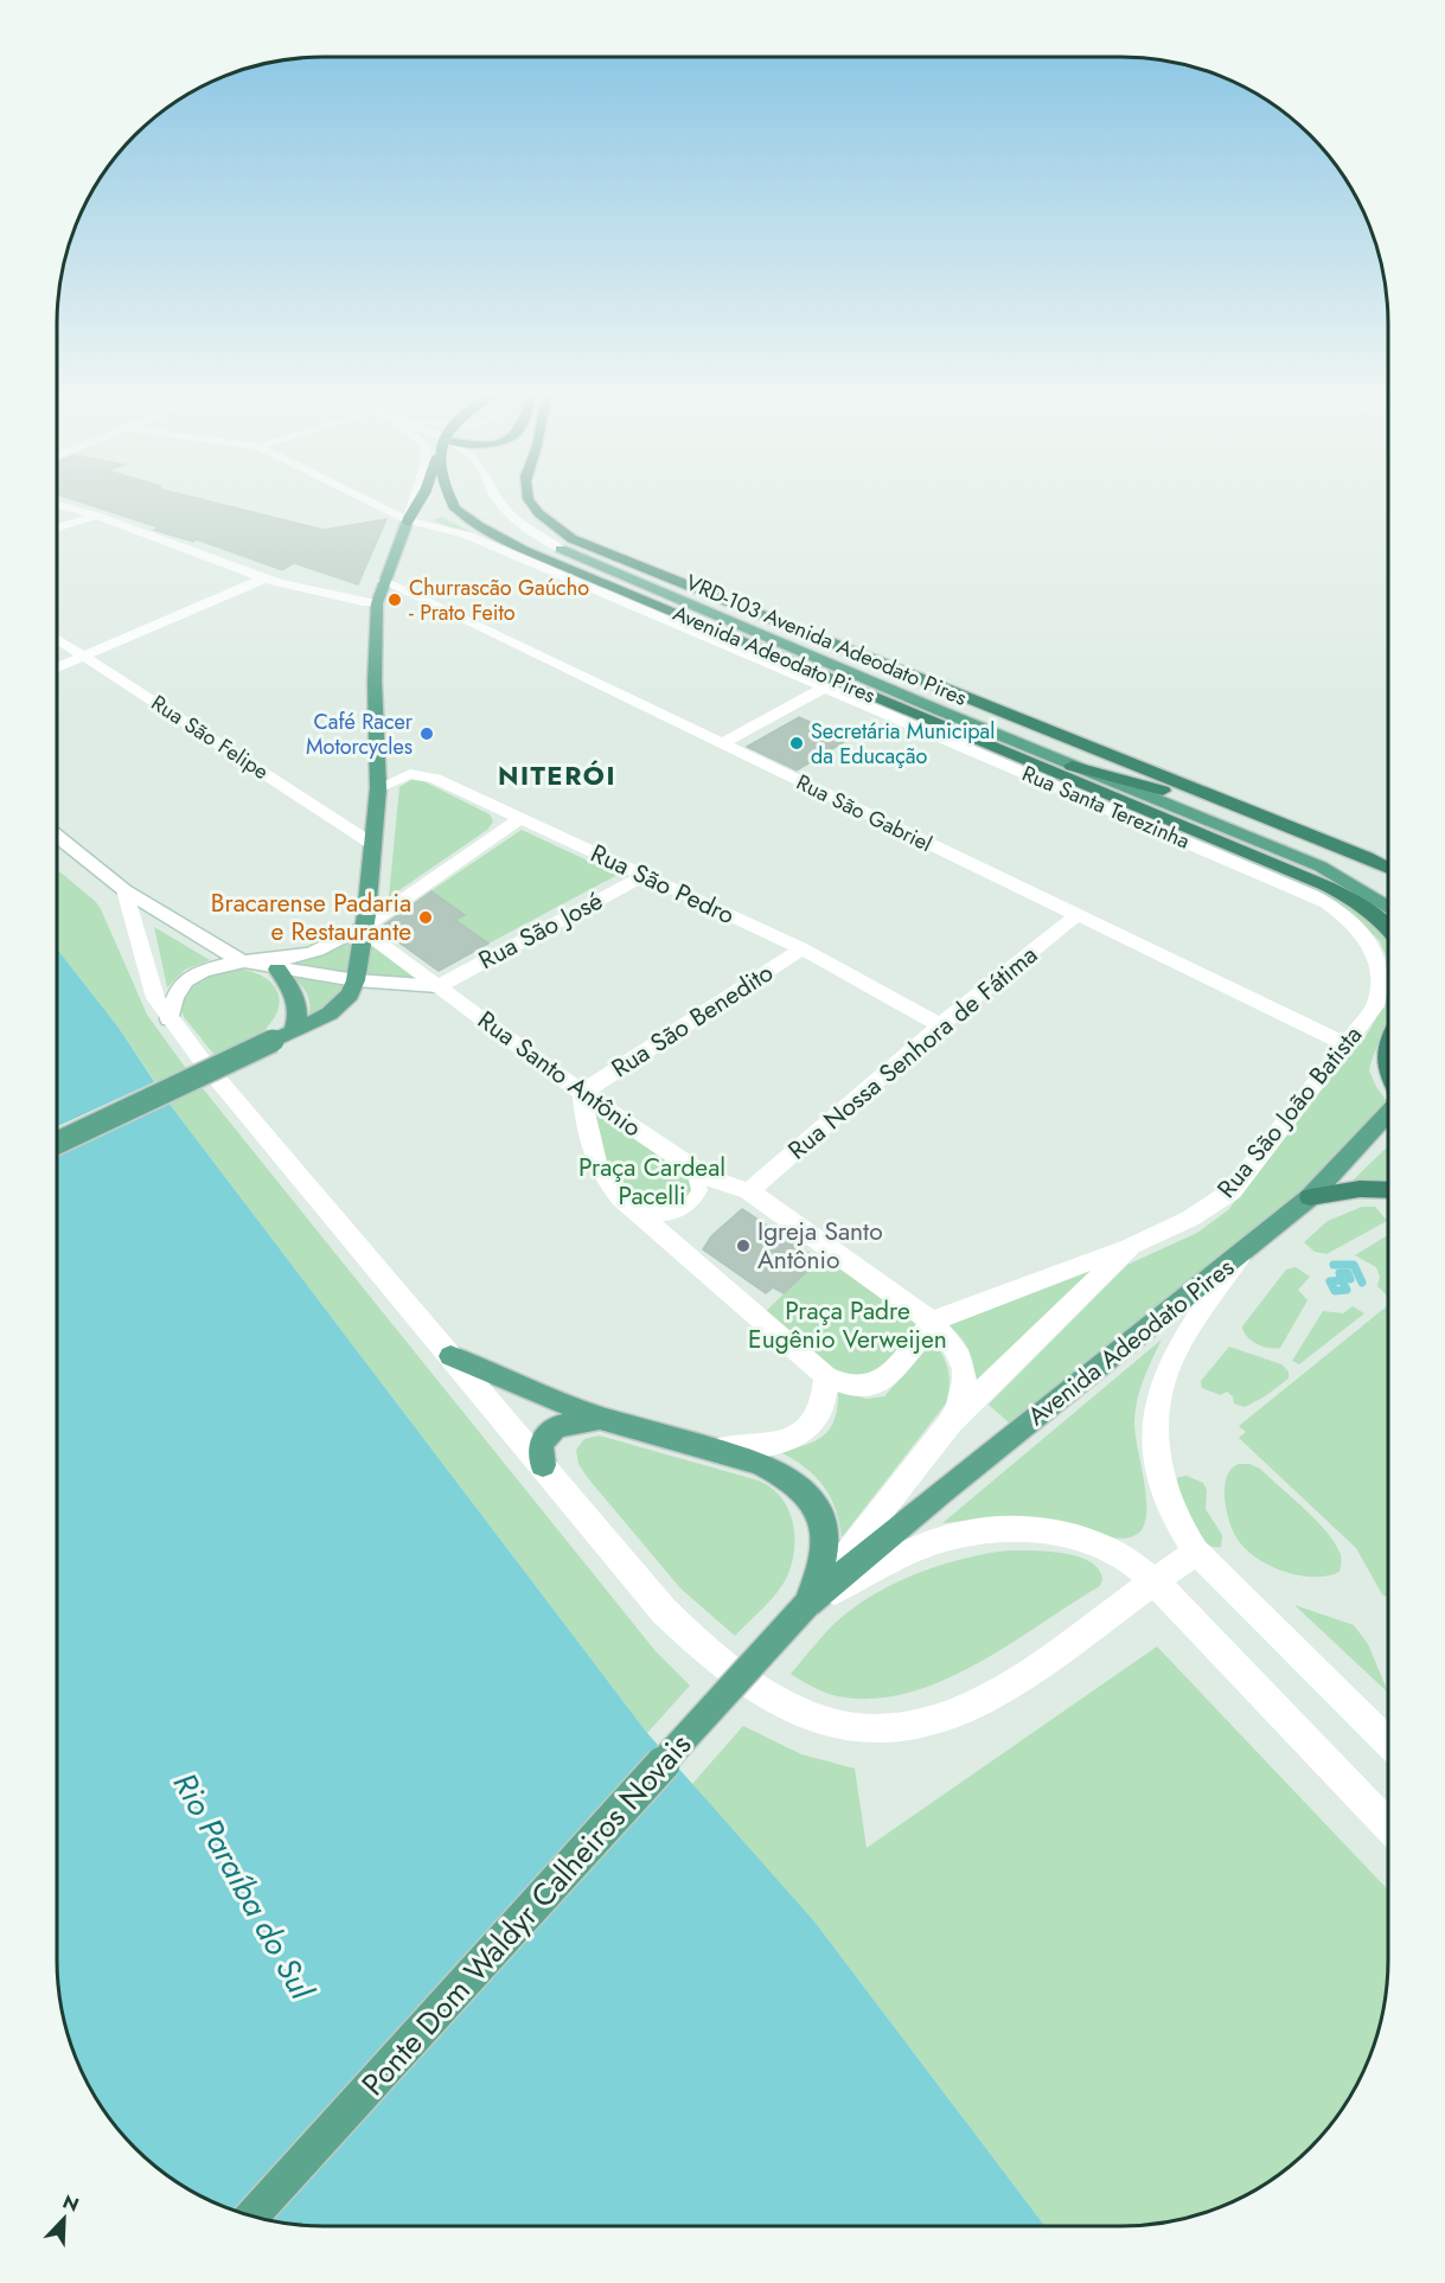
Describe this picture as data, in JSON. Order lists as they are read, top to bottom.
{
  "streets": {
    "highway": ["Avenida Adeodato Pires"],
    "main road": ["VRD-103 Avenida Adeodato Pires", "Ponte Dom Waldyr Calheiros Novais"],
    "street": [
      "Rua São Felipe",
      "Rua Santa Terezinha",
      "Rua São Gabriel",
      "Rua São Pedro",
      "Rua São José",
      "Rua São Benedito",
      "Rua Nossa Senhora de Fátima",
      "Rua Santo Antônio",
      "Rua São João Batista"
    ]
  },
  "crossings": [
    ["Avenida Adeodato Pires", "Rua Santo Antônio"],
    ["Avenida Adeodato Pires", "Ponte Dom Waldyr Calheiros Novais"],
    ["Rua Santa Terezinha", "Rua São João Batista"],
    ["Rua São Gabriel", "Rua Nossa Senhora de Fátima"],
    ["Rua São Gabriel", "Rua São João Batista"],
    ["Rua São Pedro", "Rua São José"],
    ["Rua São Pedro", "Rua São Benedito"],
    ["Rua São Pedro", "Rua Nossa Senhora de Fátima"],
    ["Rua São José", "Rua Santo Antônio"],
    ["Rua São Benedito", "Rua Santo Antônio"],
    ["Rua Nossa Senhora de Fátima", "Rua Santo Antônio"],
    ["Rua Santo Antônio", "Rua São João Batista"],
    ["Rua Santo Antônio", "Ponte Dom Waldyr Calheiros Novais"]
  ],
  "districts": ["NITERÓI"],
  "water": ["Rio Paraíba do Sul"],
  "parks": ["Praça Cardeal Pacelli", "Praça Padre Eugênio Verweijen"],
  "places": [
    "Churrascão Gaúcho - Prato Feito",
    "Café Racer Motorcycles",
    "Secretária Municipal da Educação",
    "Bracarense Padaria e Restaurante",
    "Igreja Santo Antônio"
  ],
  "north": "top right"
}
